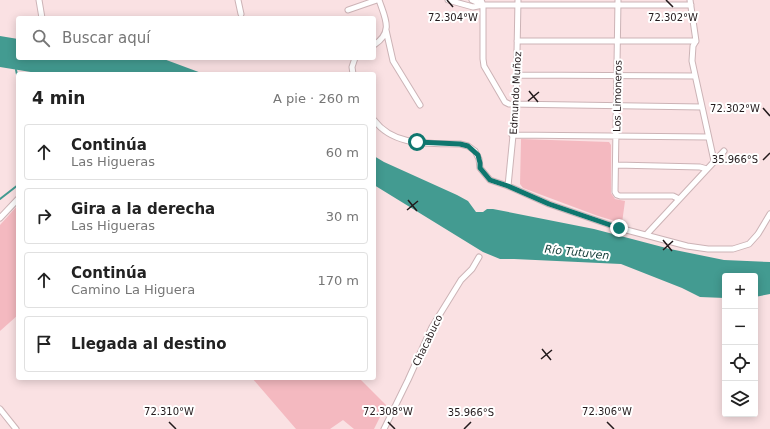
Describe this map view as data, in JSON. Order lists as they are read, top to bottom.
{
  "streets": {
    "street": ["Edmundo Muñoz", "Los Limoneros", "Chacabuco"]
  },
  "water": ["Río Tutuven"],
  "page": {
    "search": "Buscar aquí",
    "heading": ["4 min", "A pie · 260 m"],
    "list": [
      ["Continúa", "Las Higueras", "60 m"],
      ["Gira a la derecha", "Las Higueras", "30 m"],
      ["Continúa", "Camino La Higuera", "170 m"],
      "Llegada al destino"
    ],
    "map_buttons": ["+", "−"]
  },
  "coordinates": [
    "72.304°W",
    "72.302°W",
    "35.966°S",
    "72.310°W",
    "72.308°W",
    "72.306°W"
  ]
}
